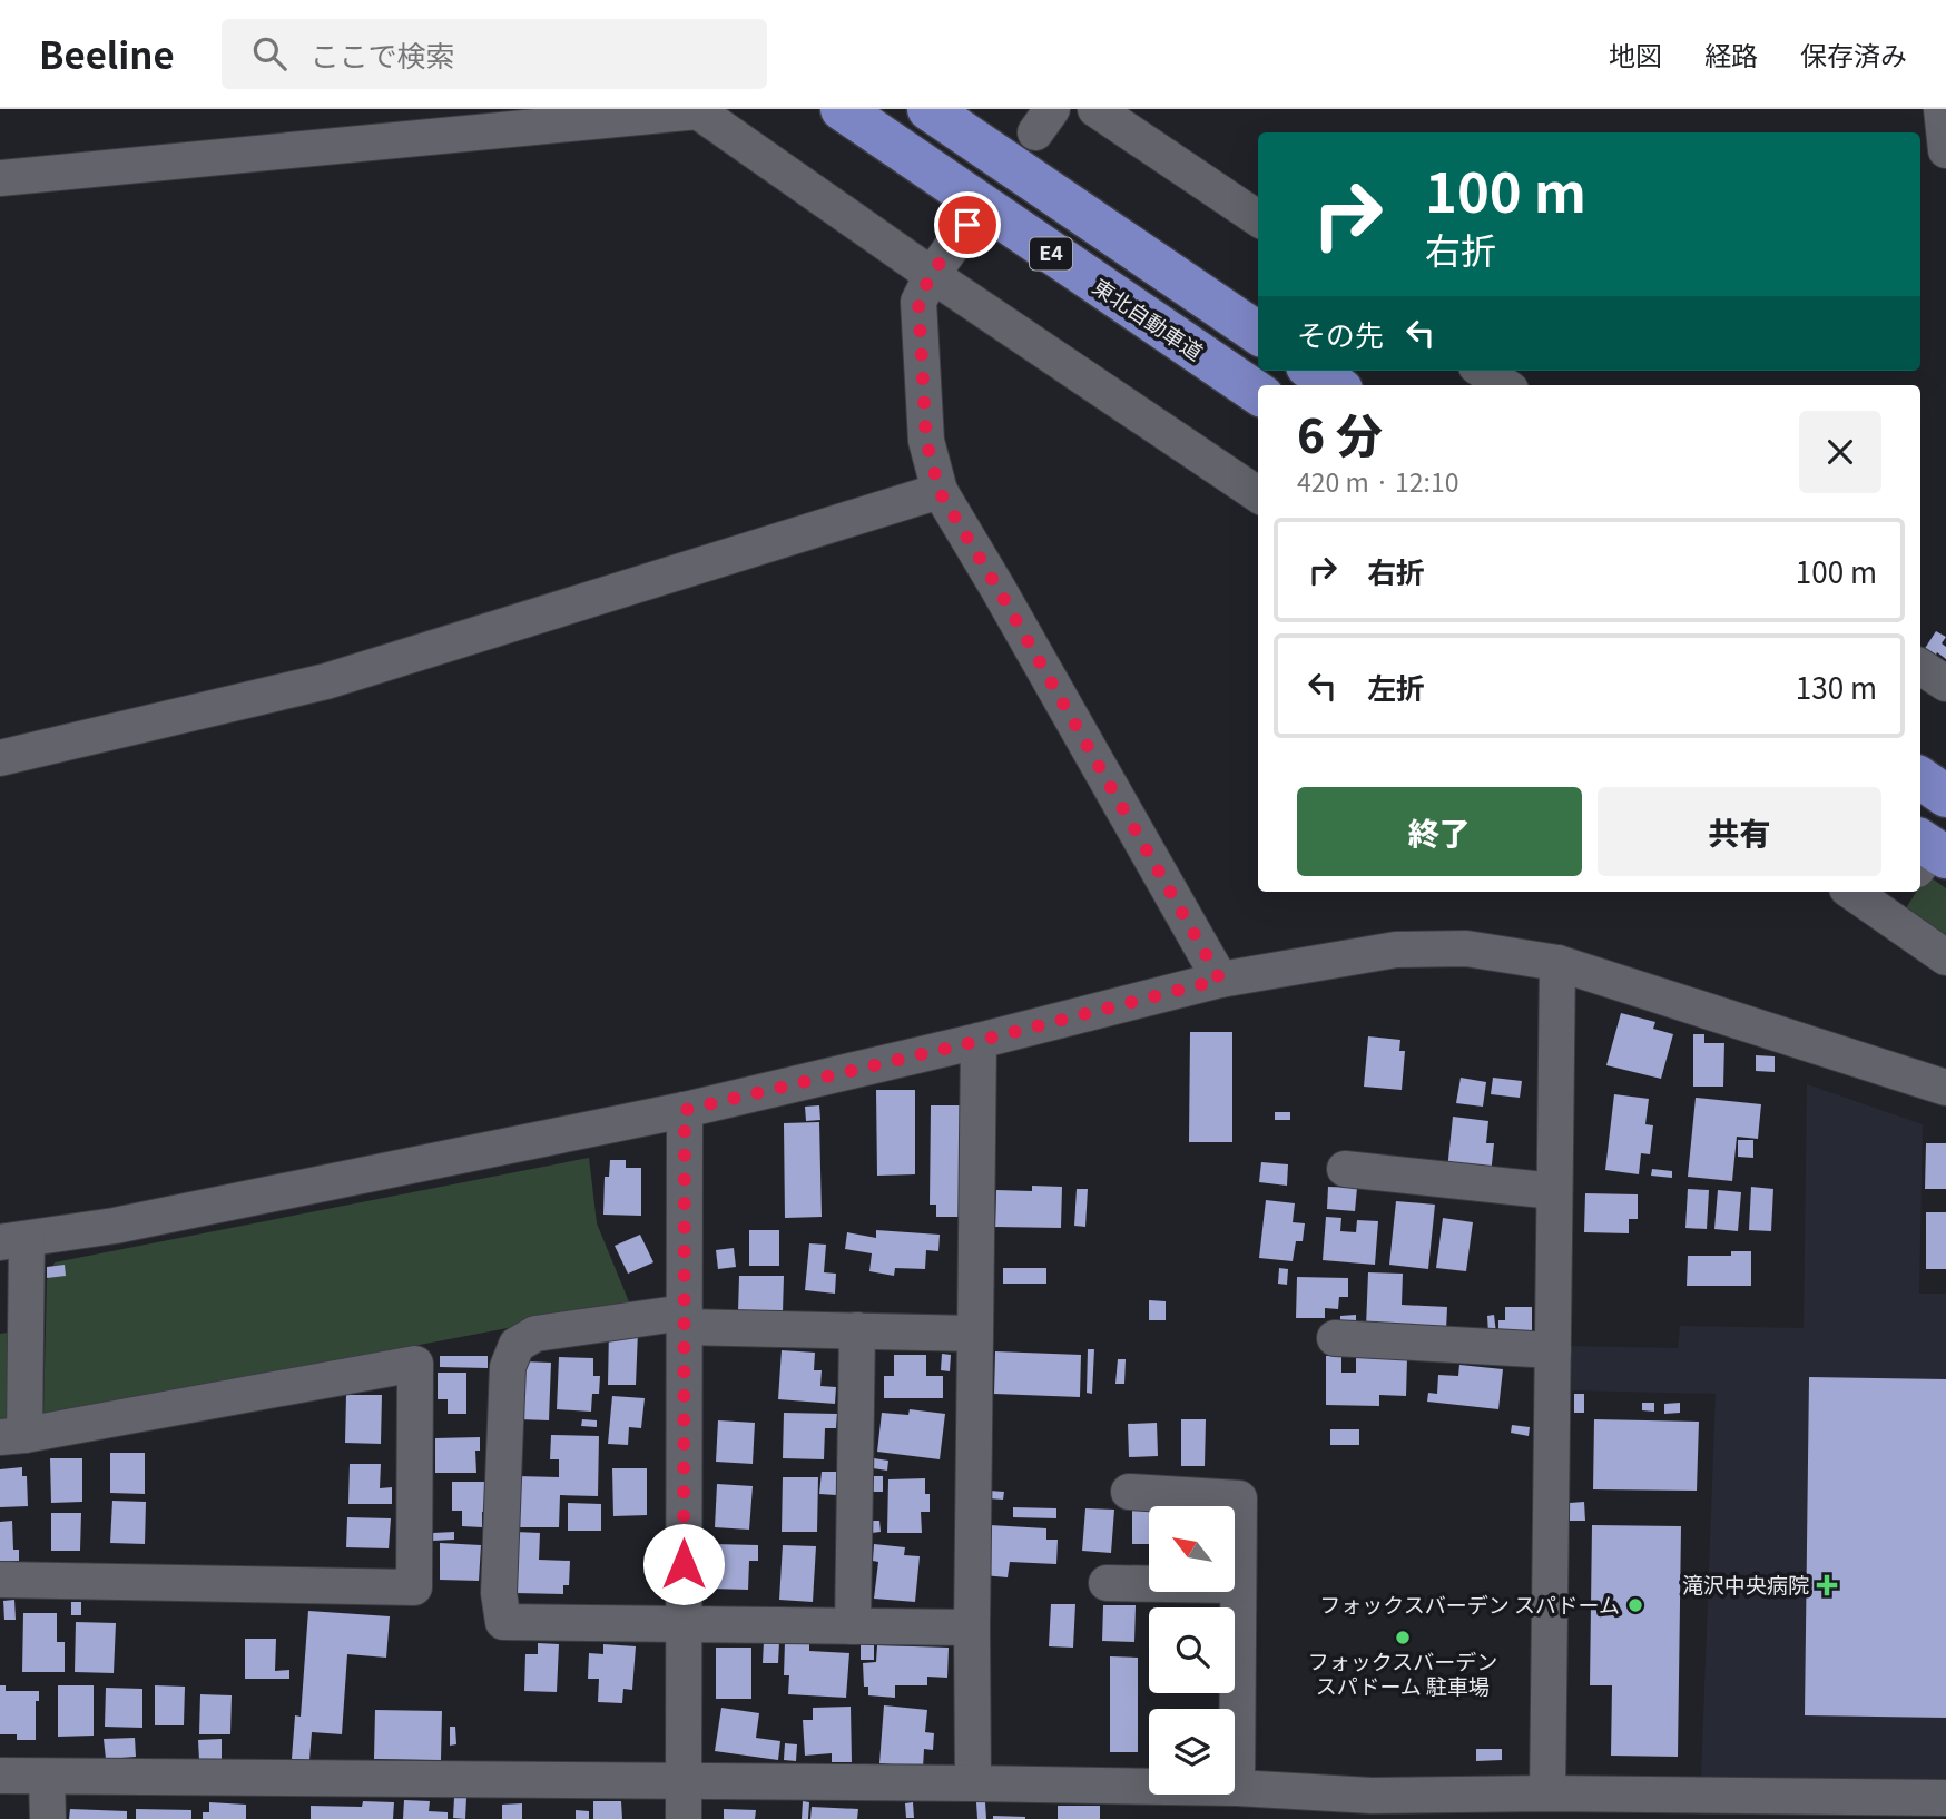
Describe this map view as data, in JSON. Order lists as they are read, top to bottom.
{
  "streets": {
    "highway": ["E4", "東北自動車道"]
  },
  "places": {
    "health": ["滝沢中央病院"],
    "other": ["フォックスバーデン スパドーム", "フォックスバーデン スパドーム 駐車場"]
  },
  "north": "top left",
  "page": {
    "header": "Beeline",
    "search": "ここで検索",
    "nav": ["地図", "経路", "保存済み"],
    "turn": ["100 m", "右折"],
    "then": "その先",
    "heading": ["6 分", "420 m · 12:10"],
    "list": [
      {
        "name": "右折",
        "value": "100 m"
      },
      {
        "name": "左折",
        "value": "130 m"
      }
    ],
    "buttons": ["終了", "共有"]
  }
}
